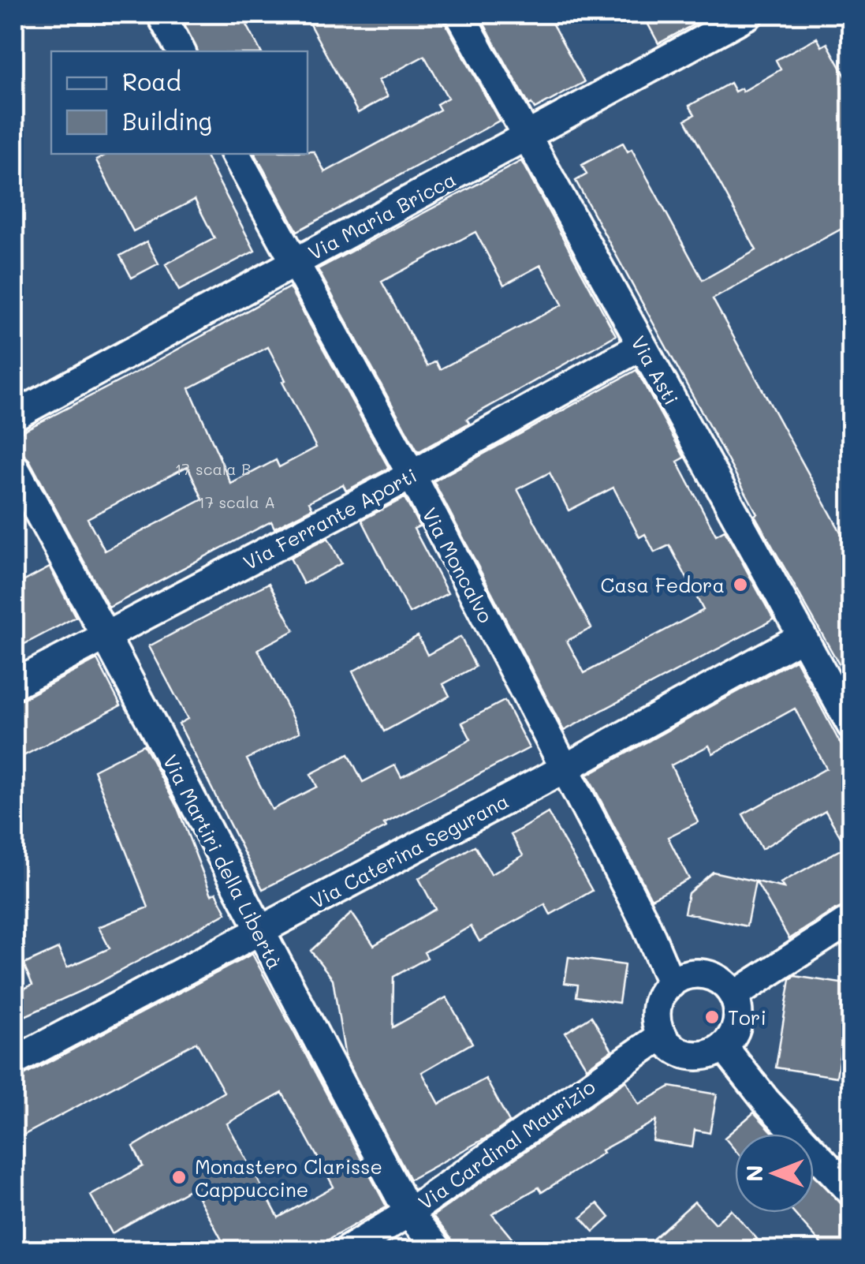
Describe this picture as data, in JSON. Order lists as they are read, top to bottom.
{
  "streets": {
    "street": [
      "Via Maria Bricca",
      "Via Asti",
      "Via Ferrante Aporti",
      "Via Moncalvo",
      "Via Caterina Segurana",
      "Via Martiri della Libertà",
      "Via Cardinal Maurizio"
    ]
  },
  "crossings": [
    ["Via Maria Bricca", "Via Asti"],
    ["Via Maria Bricca", "Via Moncalvo"],
    ["Via Asti", "Via Ferrante Aporti"],
    ["Via Asti", "Via Caterina Segurana"],
    ["Via Ferrante Aporti", "Via Moncalvo"],
    ["Via Ferrante Aporti", "Via Martiri della Libertà"],
    ["Via Moncalvo", "Via Caterina Segurana"],
    ["Via Moncalvo", "Via Cardinal Maurizio"],
    ["Via Caterina Segurana", "Via Martiri della Libertà"],
    ["Via Martiri della Libertà", "Via Cardinal Maurizio"]
  ],
  "places": ["Casa Fedora", "Tori", "Monastero Clarisse Cappuccine"],
  "house_numbers": ["17 scala B", "17 scala A"],
  "legend": ["Road", "Building"],
  "north": "left"
}
